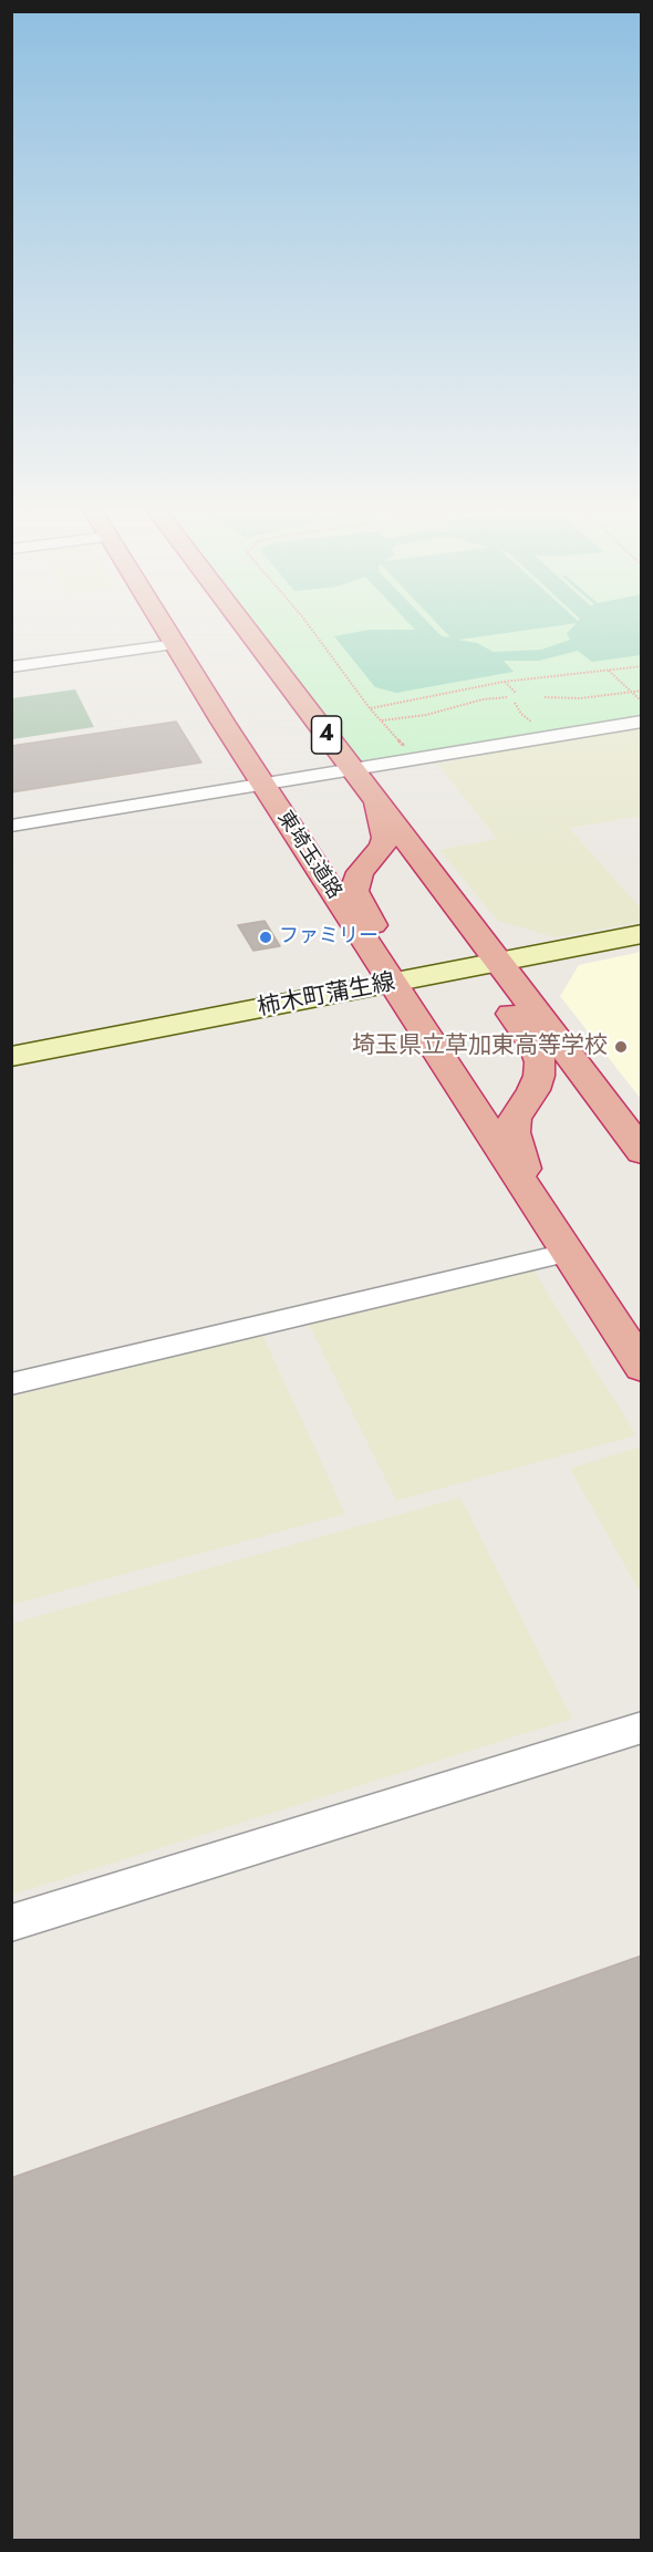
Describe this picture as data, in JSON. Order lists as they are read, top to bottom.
{
  "streets": {
    "highway": ["4", "東埼玉道路"],
    "main road": ["柿木町蒲生線"]
  },
  "crossings": [
    ["4", "東埼玉道路"],
    ["4", "柿木町蒲生線"],
    ["東埼玉道路", "柿木町蒲生線"]
  ],
  "places": ["ファミリー", "埼玉県立草加東高等学校"]
}
